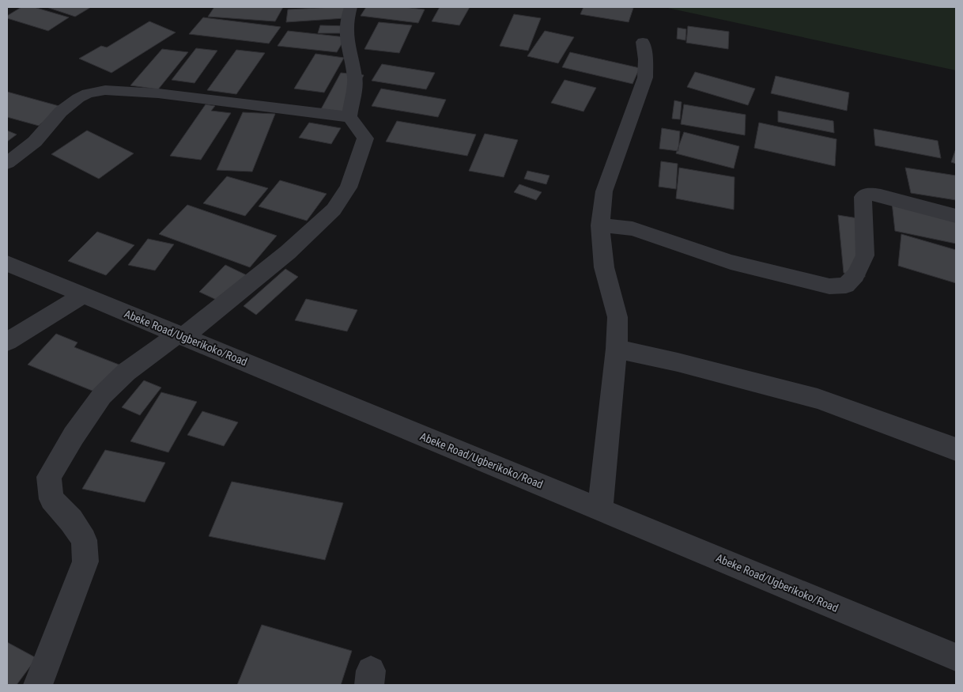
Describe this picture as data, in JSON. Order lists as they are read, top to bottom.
{
  "streets": {
    "street": ["Abeke Road/Ugberikoko/Road"]
  }
}
